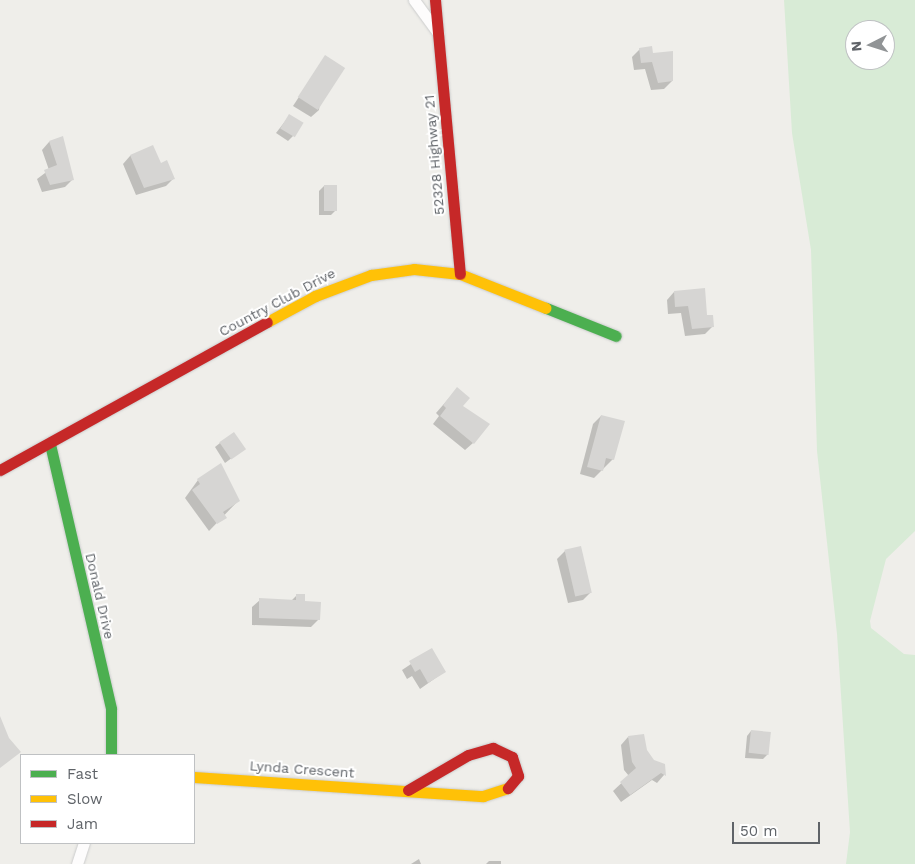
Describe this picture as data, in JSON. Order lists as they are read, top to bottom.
{
  "streets": {
    "street": [
      "52328 Highway 21",
      "Country Club Drive",
      "Donald Drive",
      "Lynda Crescent"
    ]
  },
  "crossings": [
    ["52328 Highway 21", "Country Club Drive"],
    ["Country Club Drive", "Donald Drive"]
  ],
  "legend": ["Fast", "Slow", "Jam"],
  "scale_bar": "50 m",
  "north": "left"
}
